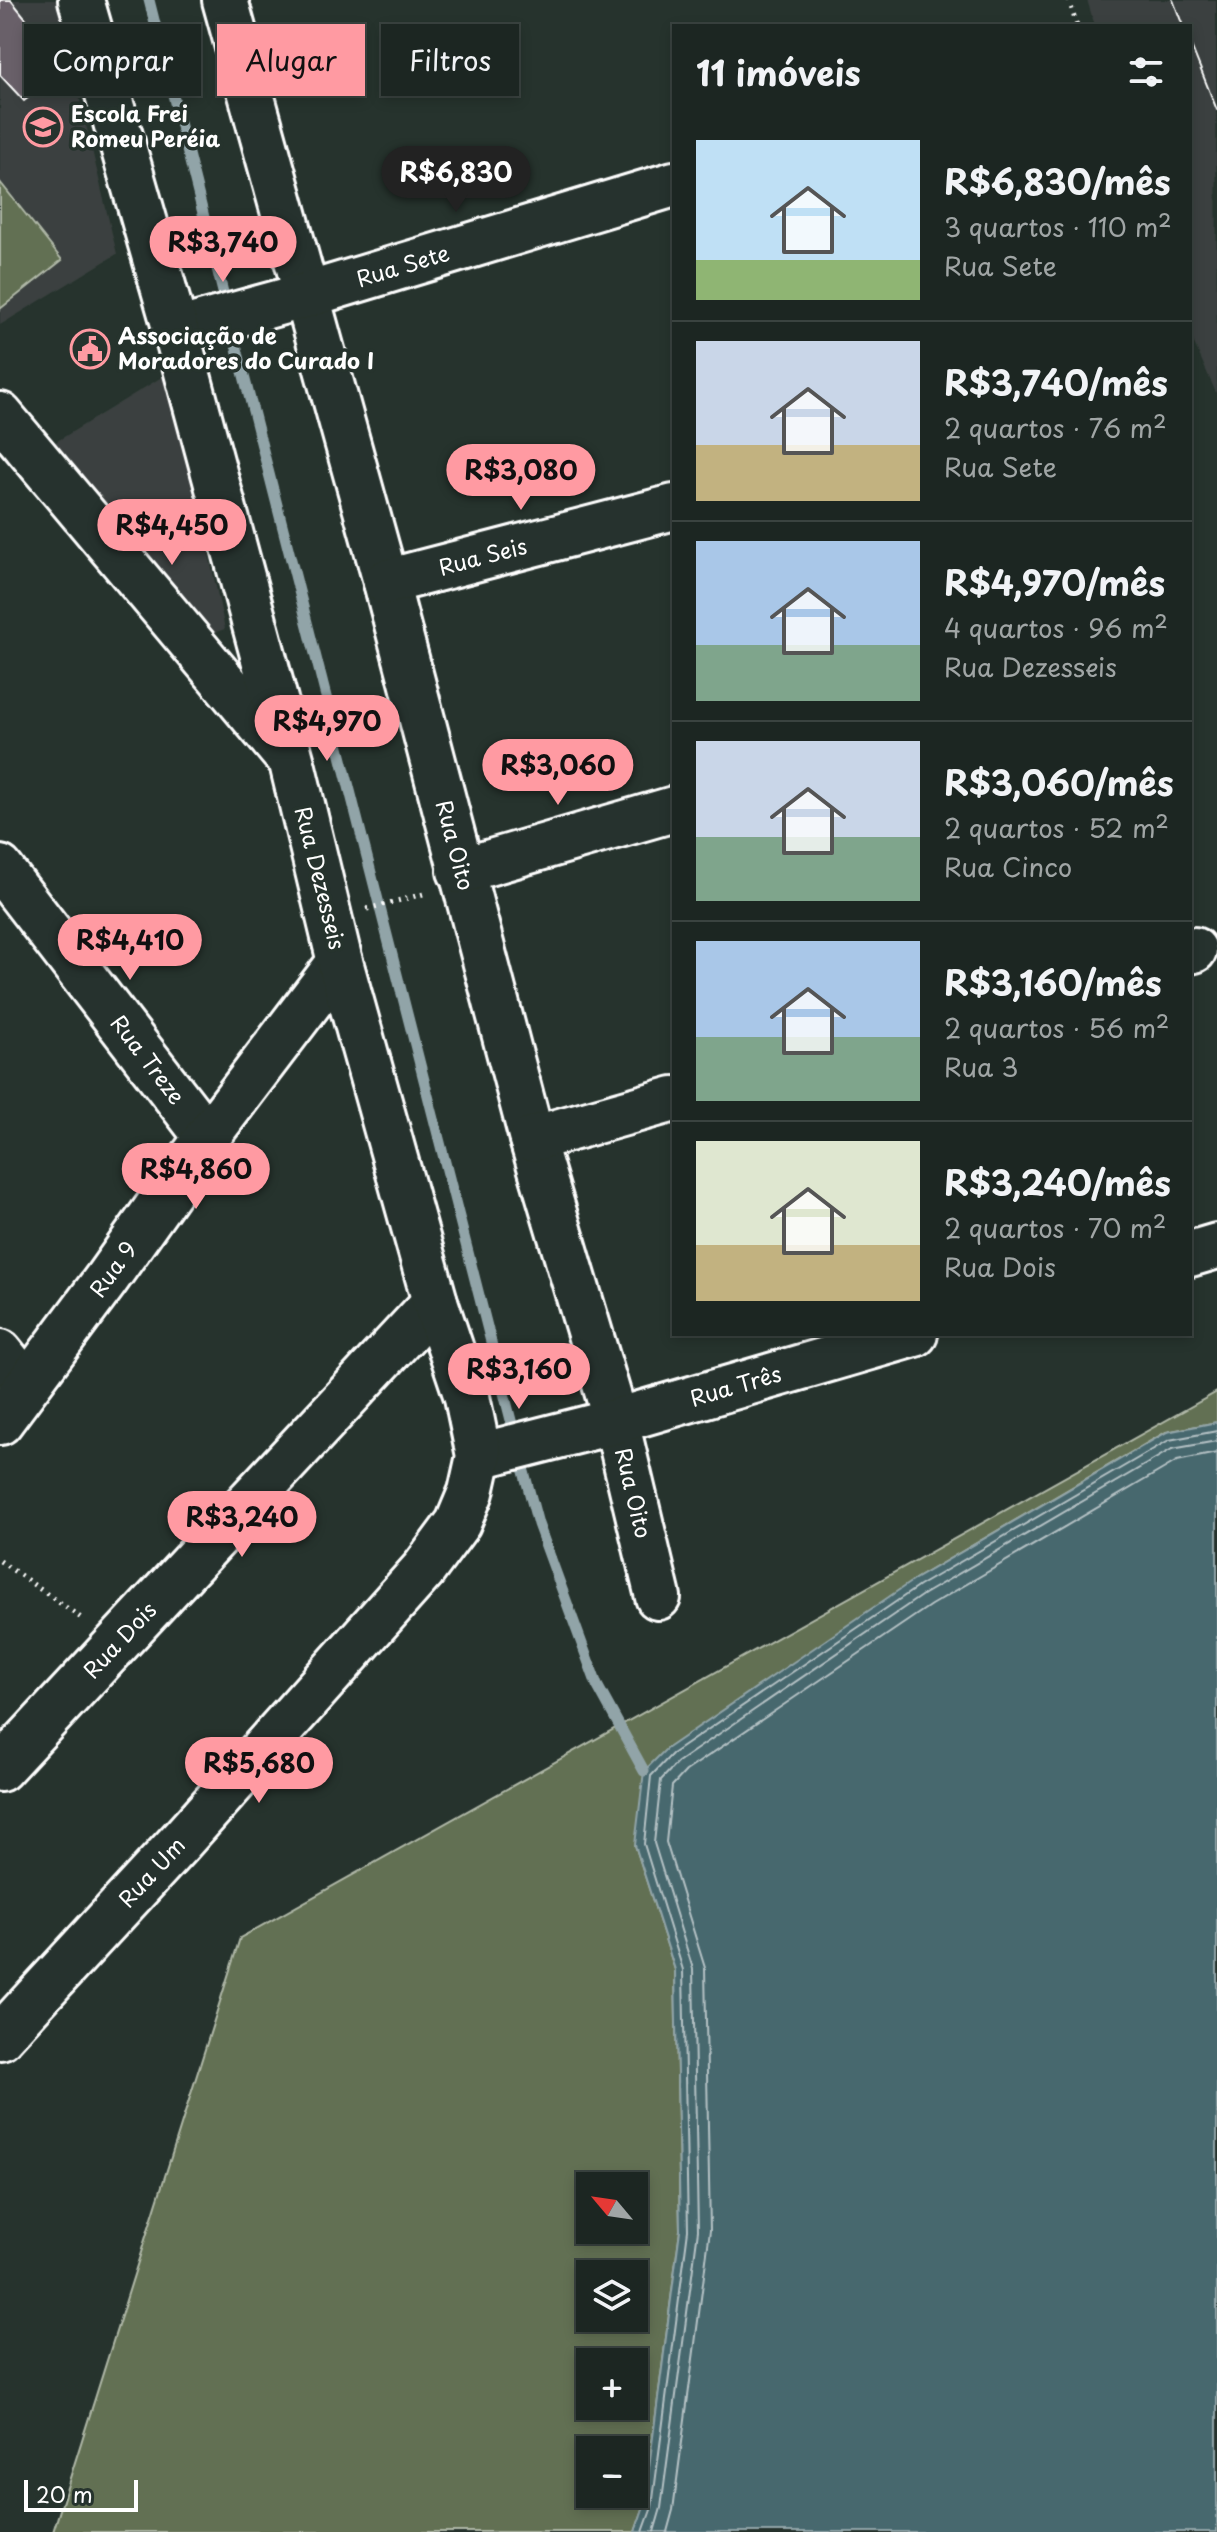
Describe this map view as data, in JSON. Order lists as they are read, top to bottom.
{
  "streets": {
    "street": [
      "Rua Sete",
      "Rua Seis",
      "Rua Oito",
      "Rua Dezesseis",
      "Rua Treze",
      "Rua 9",
      "Rua Três",
      "Rua Dois",
      "Rua Um"
    ]
  },
  "crossings": [
    ["Rua Sete", "Rua Oito"],
    ["Rua Sete", "Rua Dezesseis"],
    ["Rua Seis", "Rua Oito"],
    ["Rua Oito", "Rua Três"],
    ["Rua Dezesseis", "Rua 9"],
    ["Rua Dezesseis", "Rua Três"],
    ["Rua Dezesseis", "Rua Dois"],
    ["Rua Dezesseis", "Rua Um"],
    ["Rua Treze", "Rua 9"]
  ],
  "places": {
    "school or university": ["Escola Frei Romeu Peréia"],
    "public building": ["Associação de Moradores do Curado I"]
  },
  "scale_bar": "20 m",
  "north": "top left",
  "page": {
    "chip": ["Comprar", "Alugar", "Filtros"],
    "heading": "11 imóveis",
    "list": [
      {
        "name": "R$6,830/mês",
        "note": "3 quartos · 110 m² · Rua Sete"
      },
      {
        "name": "R$3,740/mês",
        "note": "2 quartos · 76 m² · Rua Sete"
      },
      {
        "name": "R$4,970/mês",
        "note": "4 quartos · 96 m² · Rua Dezesseis"
      },
      {
        "name": "R$3,060/mês",
        "note": "2 quartos · 52 m² · Rua Cinco"
      },
      {
        "name": "R$3,160/mês",
        "note": "2 quartos · 56 m² · Rua 3"
      },
      {
        "name": "R$3,240/mês",
        "note": "2 quartos · 70 m² · Rua Dois"
      }
    ],
    "price": [
      "R$6,830",
      "R$3,740",
      "R$3,080",
      "R$4,450",
      "R$4,970",
      "R$3,060",
      "R$4,410",
      "R$4,860",
      "R$3,160",
      "R$3,240",
      "R$5,680"
    ],
    "map_buttons": ["+", "−"],
    "scale": "20 m"
  }
}
